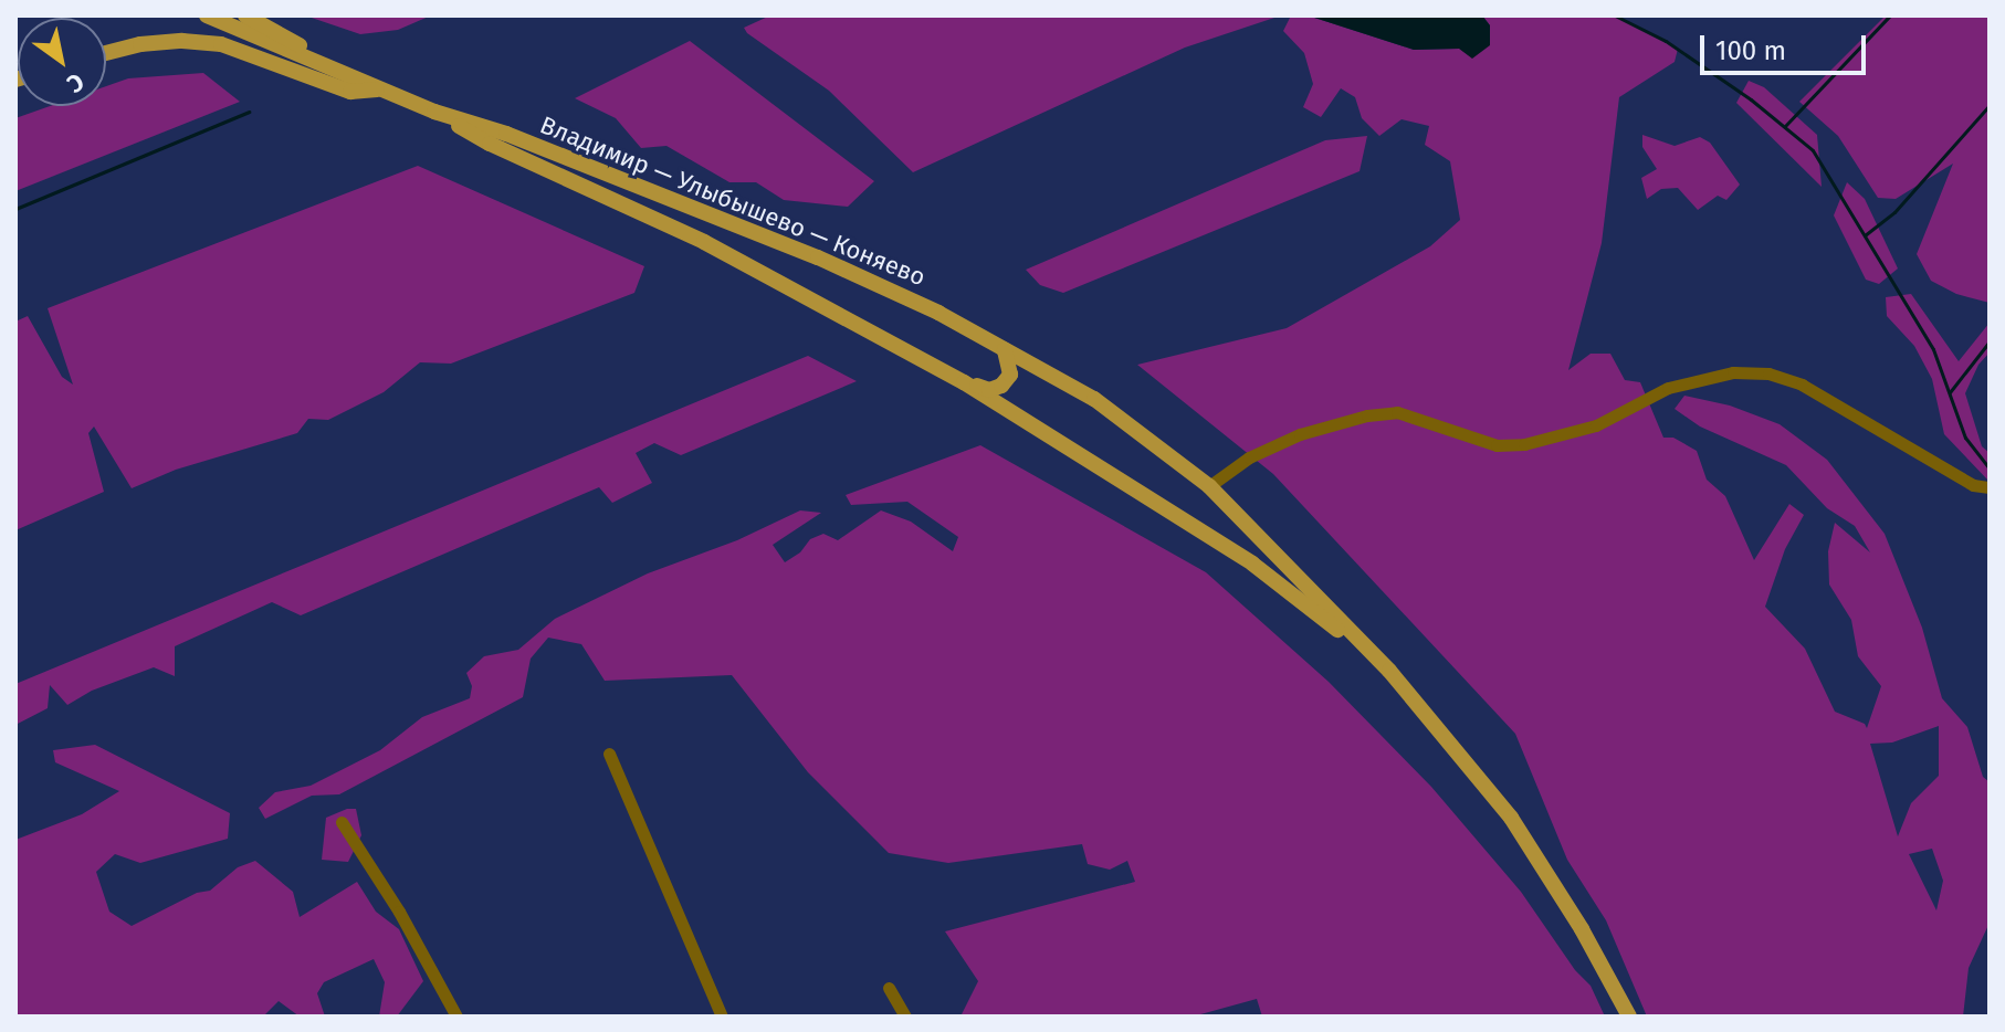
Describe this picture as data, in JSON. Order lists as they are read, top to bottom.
{
  "streets": {
    "main road": ["Владимир — Улыбышево — Коняево"]
  },
  "scale_bar": "100 m",
  "north": "bottom right"
}
